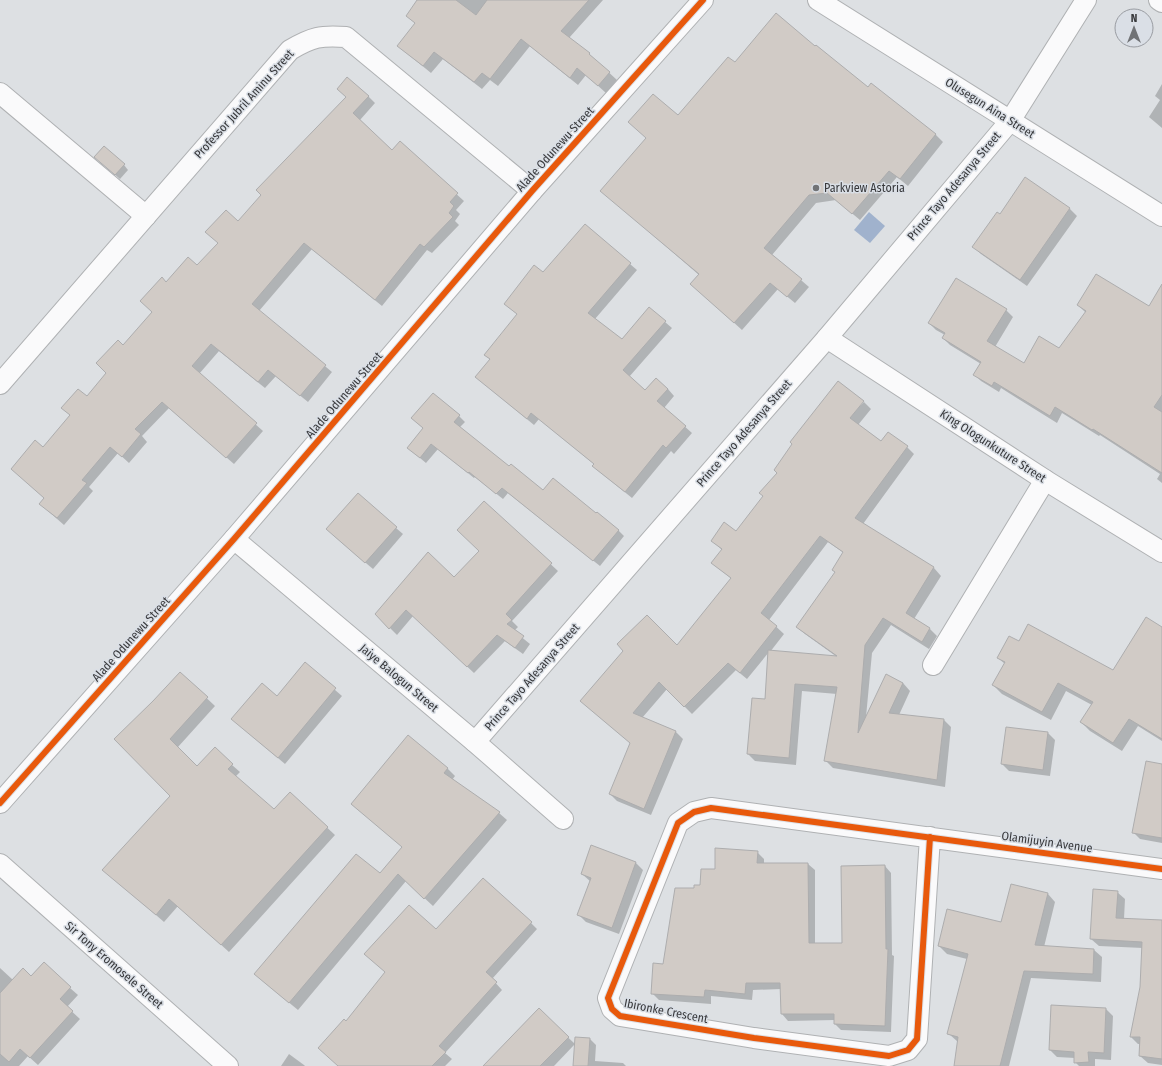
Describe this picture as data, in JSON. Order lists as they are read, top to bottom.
{
  "streets": {
    "street": [
      "Professor Jubril Aminu Street",
      "Olusegun Aina Street",
      "Alade Odunewu Street",
      "Prince Tayo Adesanya Street",
      "King Ologunkuture Street",
      "Jaiye Balogun Street",
      "Olamijuyin Avenue",
      "Sir Tony Eromosele Street",
      "Ibironke Crescent"
    ]
  },
  "crossings": [
    ["Professor Jubril Aminu Street", "Alade Odunewu Street"],
    ["Olusegun Aina Street", "Prince Tayo Adesanya Street"],
    ["Alade Odunewu Street", "Jaiye Balogun Street"],
    ["Prince Tayo Adesanya Street", "King Ologunkuture Street"],
    ["Prince Tayo Adesanya Street", "Jaiye Balogun Street"],
    ["Olamijuyin Avenue", "Ibironke Crescent"]
  ],
  "places": ["Parkview Astoria"],
  "north": "top"
}
